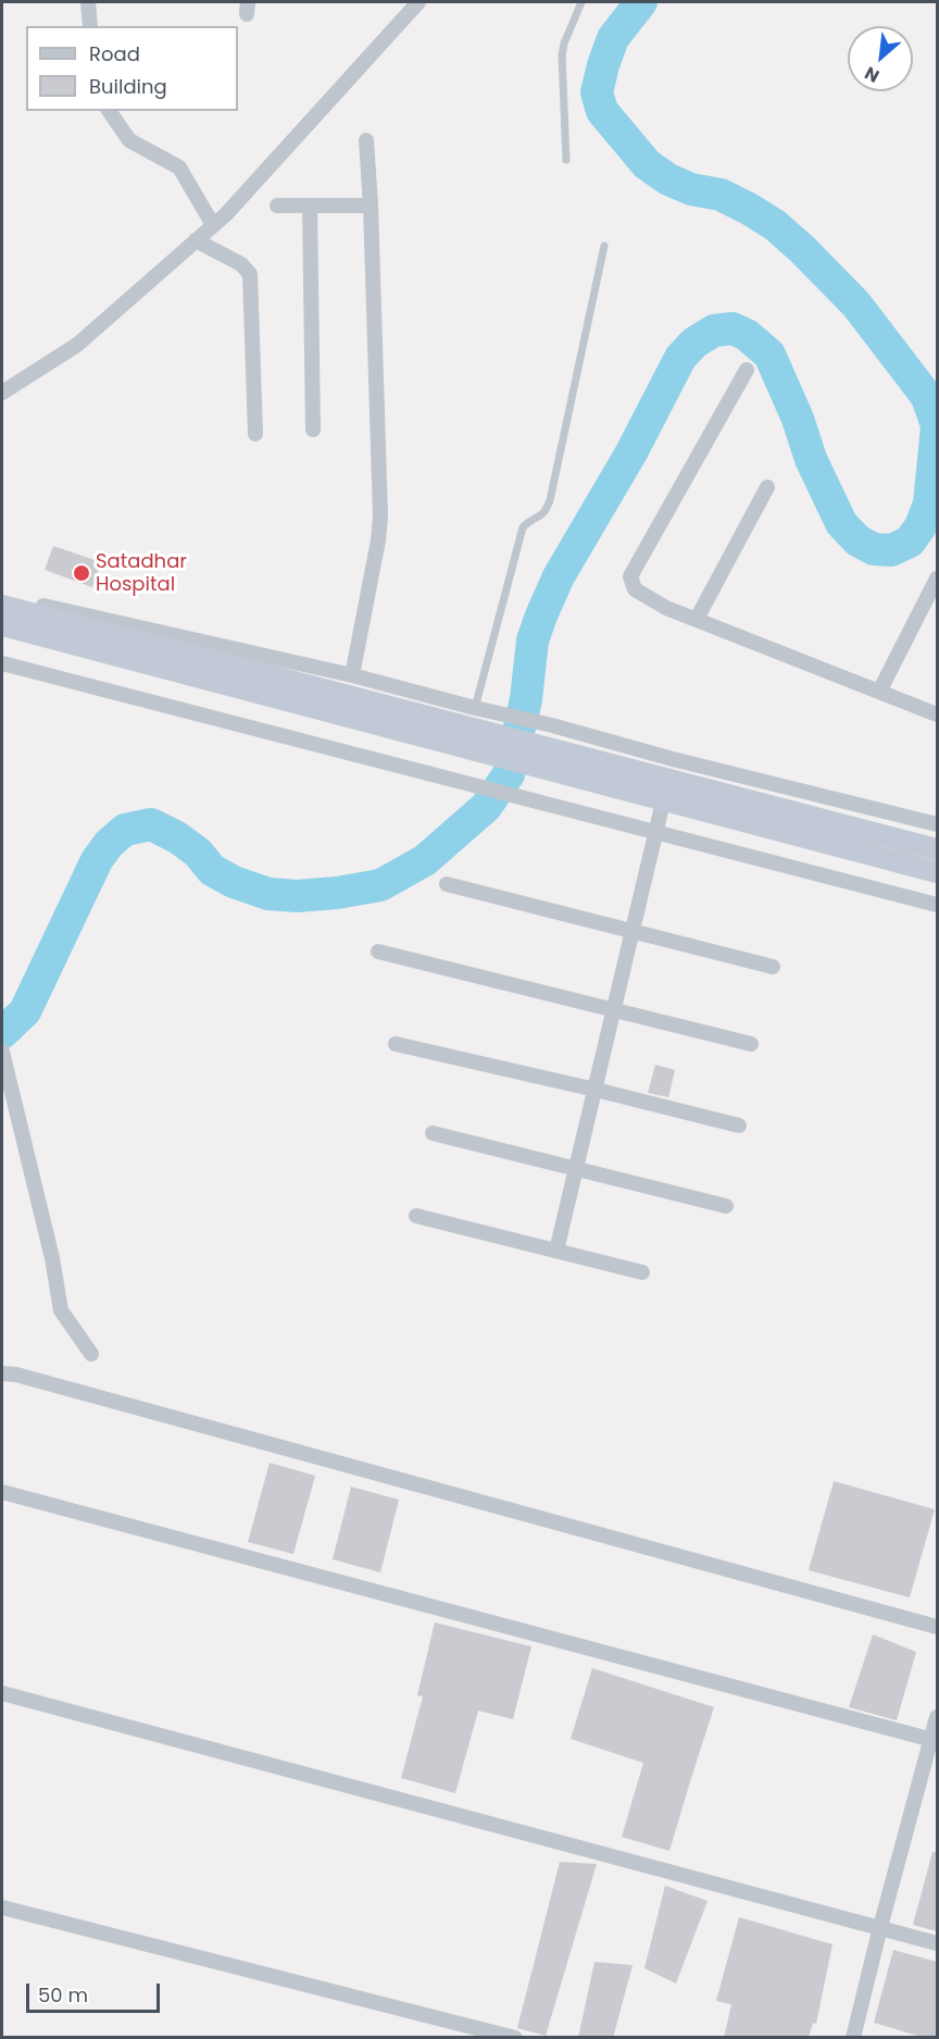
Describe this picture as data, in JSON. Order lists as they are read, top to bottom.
{
  "places": ["Satadhar Hospital"],
  "legend": ["Road", "Building"],
  "scale_bar": "50 m",
  "north": "bottom left"
}
